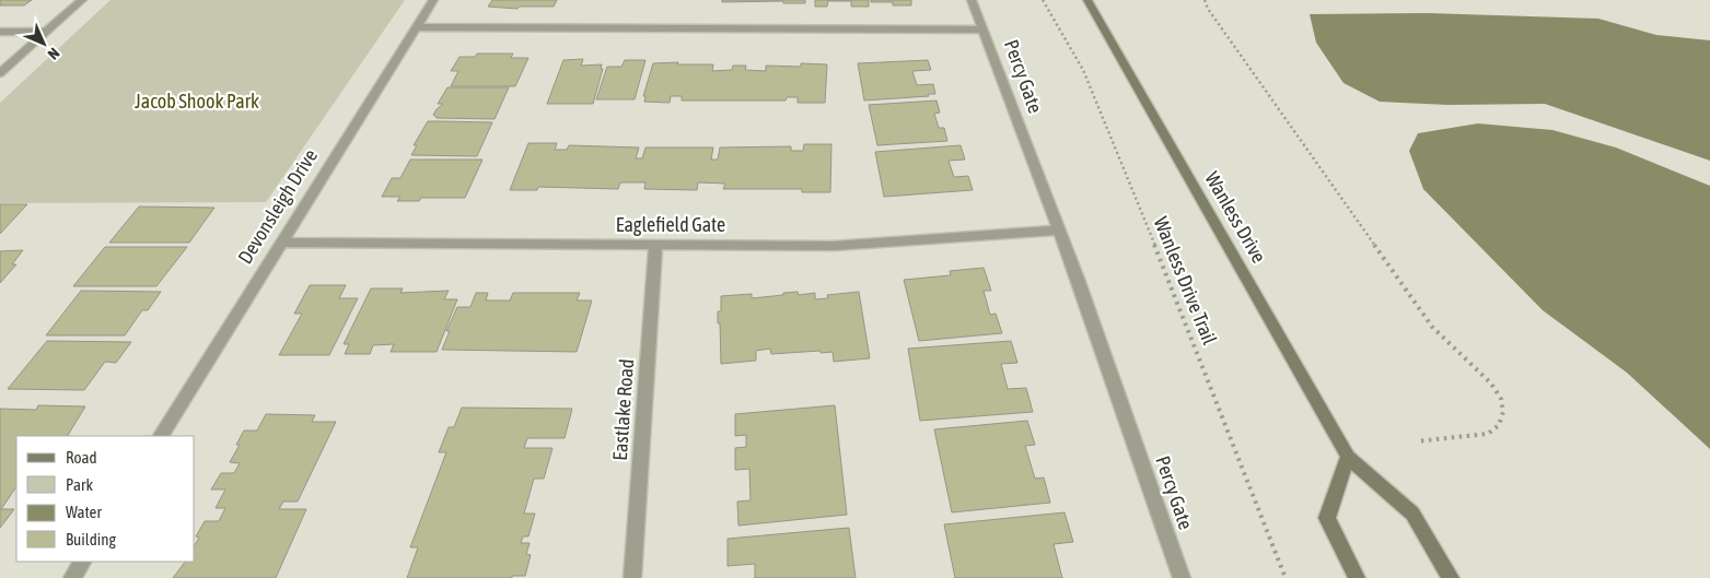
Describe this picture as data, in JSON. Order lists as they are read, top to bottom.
{
  "streets": {
    "main road": ["Wanless Drive"],
    "street": [
      "Percy Gate",
      "Devonsleigh Drive",
      "Eaglefield Gate",
      "Eastlake Road"
    ],
    "path": ["Wanless Drive Trail"]
  },
  "crossings": [
    ["Percy Gate", "Devonsleigh Drive"],
    ["Percy Gate", "Eaglefield Gate"],
    ["Devonsleigh Drive", "Eaglefield Gate"],
    ["Eaglefield Gate", "Eastlake Road"]
  ],
  "parks": ["Jacob Shook Park"],
  "legend": [
    "Road",
    "Park",
    "Water",
    "Building"
  ],
  "north": "bottom right"
}
